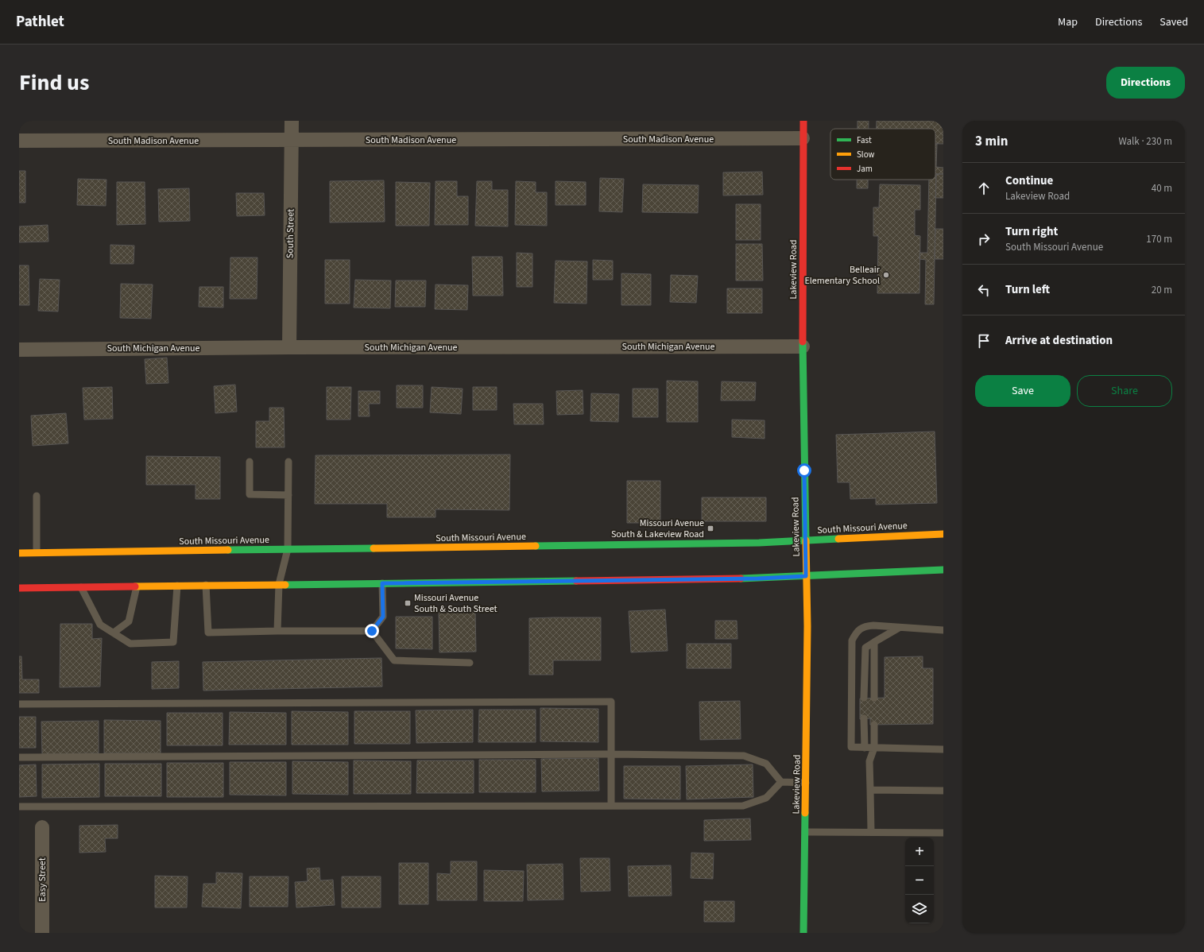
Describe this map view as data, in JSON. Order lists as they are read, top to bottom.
{
  "streets": {
    "main road": ["Lakeview Road", "South Missouri Avenue"],
    "street": [
      "South Madison Avenue",
      "South Street",
      "South Michigan Avenue",
      "Easy Street"
    ]
  },
  "crossings": [
    ["South Madison Avenue", "South Street"],
    ["South Madison Avenue", "Lakeview Road"],
    ["South Street", "South Michigan Avenue"],
    ["Lakeview Road", "South Michigan Avenue"],
    ["Lakeview Road", "South Missouri Avenue"]
  ],
  "places": {
    "other": ["Belleair Elementary School"],
    "transit": ["Missouri Avenue South & Lakeview Road", "Missouri Avenue South & South Street"]
  },
  "legend": ["Fast", "Slow", "Jam"],
  "page": {
    "header": "Pathlet",
    "nav": ["Map", "Directions", "Saved"],
    "title": "Find us",
    "buttons": [
      "Directions",
      ["Save", "Share"]
    ],
    "heading": ["3 min", "Walk · 230 m"],
    "list": [
      ["Continue", "Lakeview Road", "40 m"],
      ["Turn right", "South Missouri Avenue", "170 m"],
      ["Turn left", "20 m"],
      "Arrive at destination"
    ],
    "map_buttons": ["+", "−"]
  }
}
